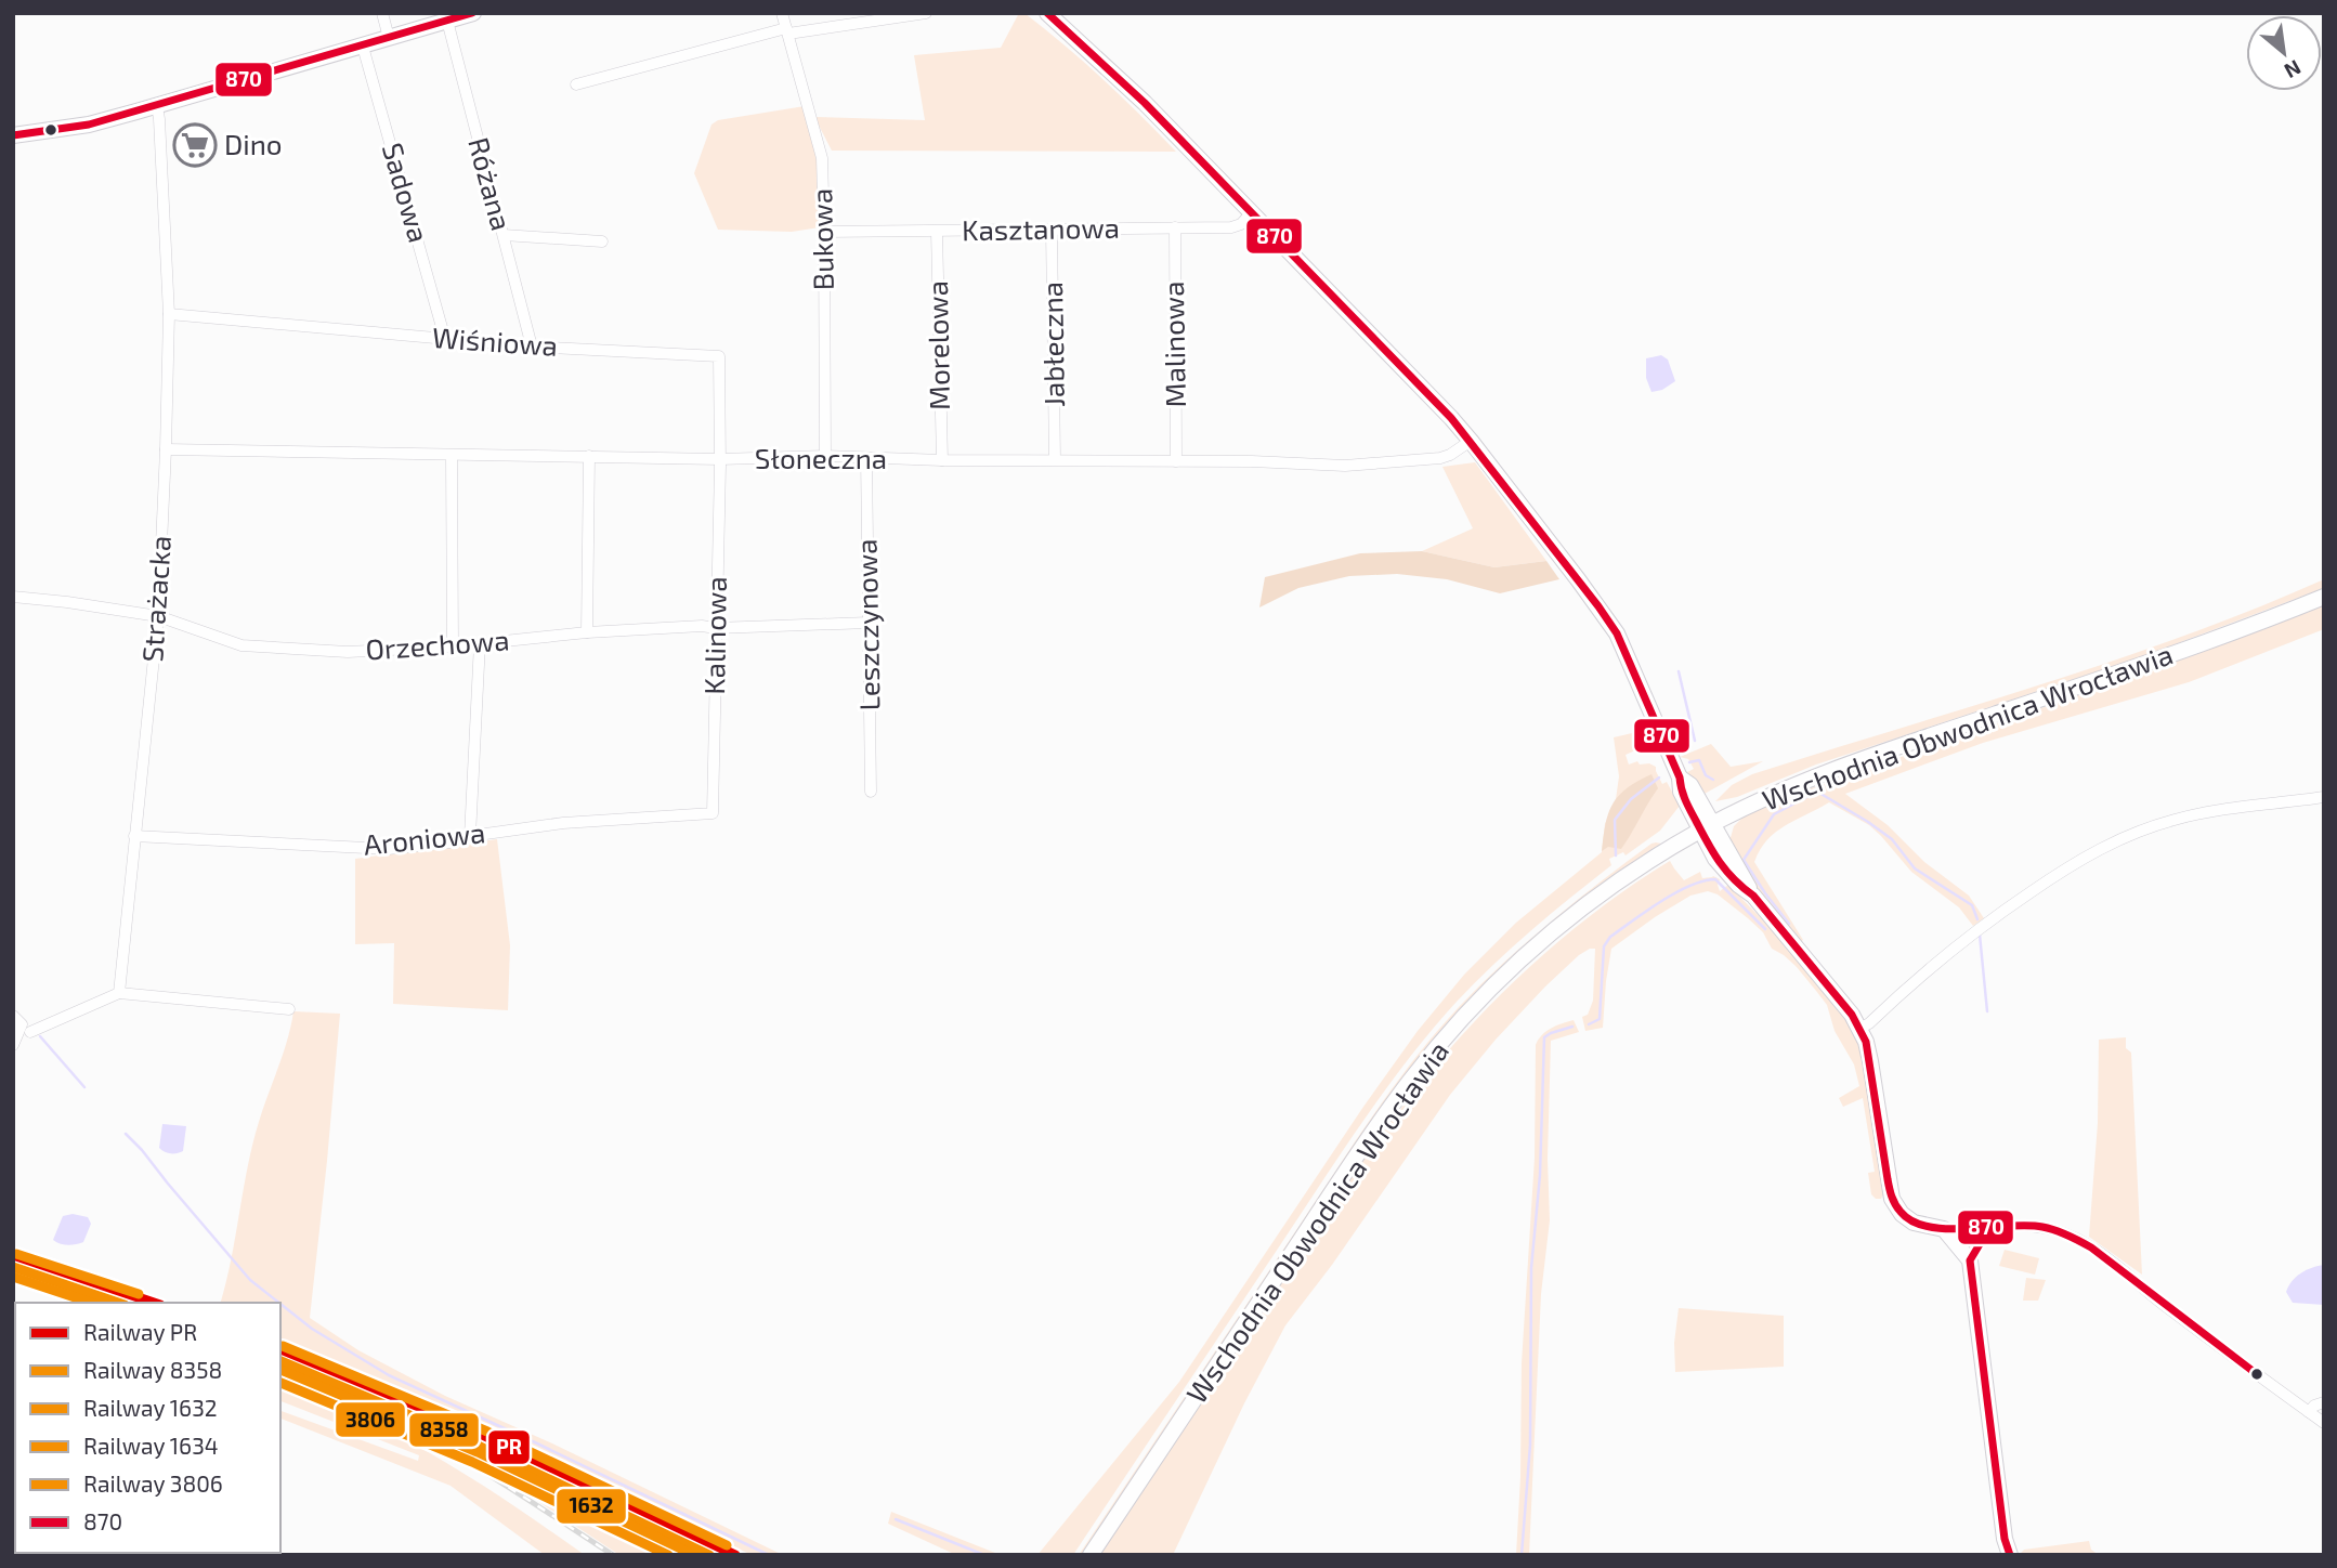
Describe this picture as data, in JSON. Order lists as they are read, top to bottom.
{
  "streets": {
    "street": [
      "Różana",
      "Sadowa",
      "Kasztanowa",
      "Bukowa",
      "Wiśniowa",
      "Jabłeczna",
      "Malinowa",
      "Morelowa",
      "Słoneczna",
      "Strażacka",
      "Leszczynowa",
      "Kalinowa",
      "Orzechowa",
      "Wschodnia Obwodnica Wrocławia",
      "Aroniowa"
    ]
  },
  "crossings": [
    ["Różana", "Wiśniowa"],
    ["Sadowa", "Wiśniowa"],
    ["Kasztanowa", "Bukowa"],
    ["Kasztanowa", "Jabłeczna"],
    ["Kasztanowa", "Malinowa"],
    ["Kasztanowa", "Morelowa"],
    ["Bukowa", "Słoneczna"],
    ["Wiśniowa", "Słoneczna"],
    ["Wiśniowa", "Strażacka"],
    ["Wiśniowa", "Kalinowa"],
    ["Jabłeczna", "Słoneczna"],
    ["Malinowa", "Słoneczna"],
    ["Morelowa", "Słoneczna"],
    ["Słoneczna", "Strażacka"],
    ["Słoneczna", "Leszczynowa"],
    ["Słoneczna", "Kalinowa"],
    ["Strażacka", "Orzechowa"],
    ["Strażacka", "Aroniowa"],
    ["Leszczynowa", "Orzechowa"],
    ["Kalinowa", "Orzechowa"],
    ["Kalinowa", "Aroniowa"]
  ],
  "places": {
    "supermarket": ["Dino"]
  },
  "lines": [
    "transit line 870",
    "rail line 1634",
    "rail line PR",
    "rail line 8358",
    "rail line 1632",
    "rail line 3806"
  ],
  "legend": [
    "Railway PR",
    "Railway 8358",
    "Railway 1632",
    "Railway 1634",
    "Railway 3806",
    "870"
  ],
  "north": "bottom right"
}
